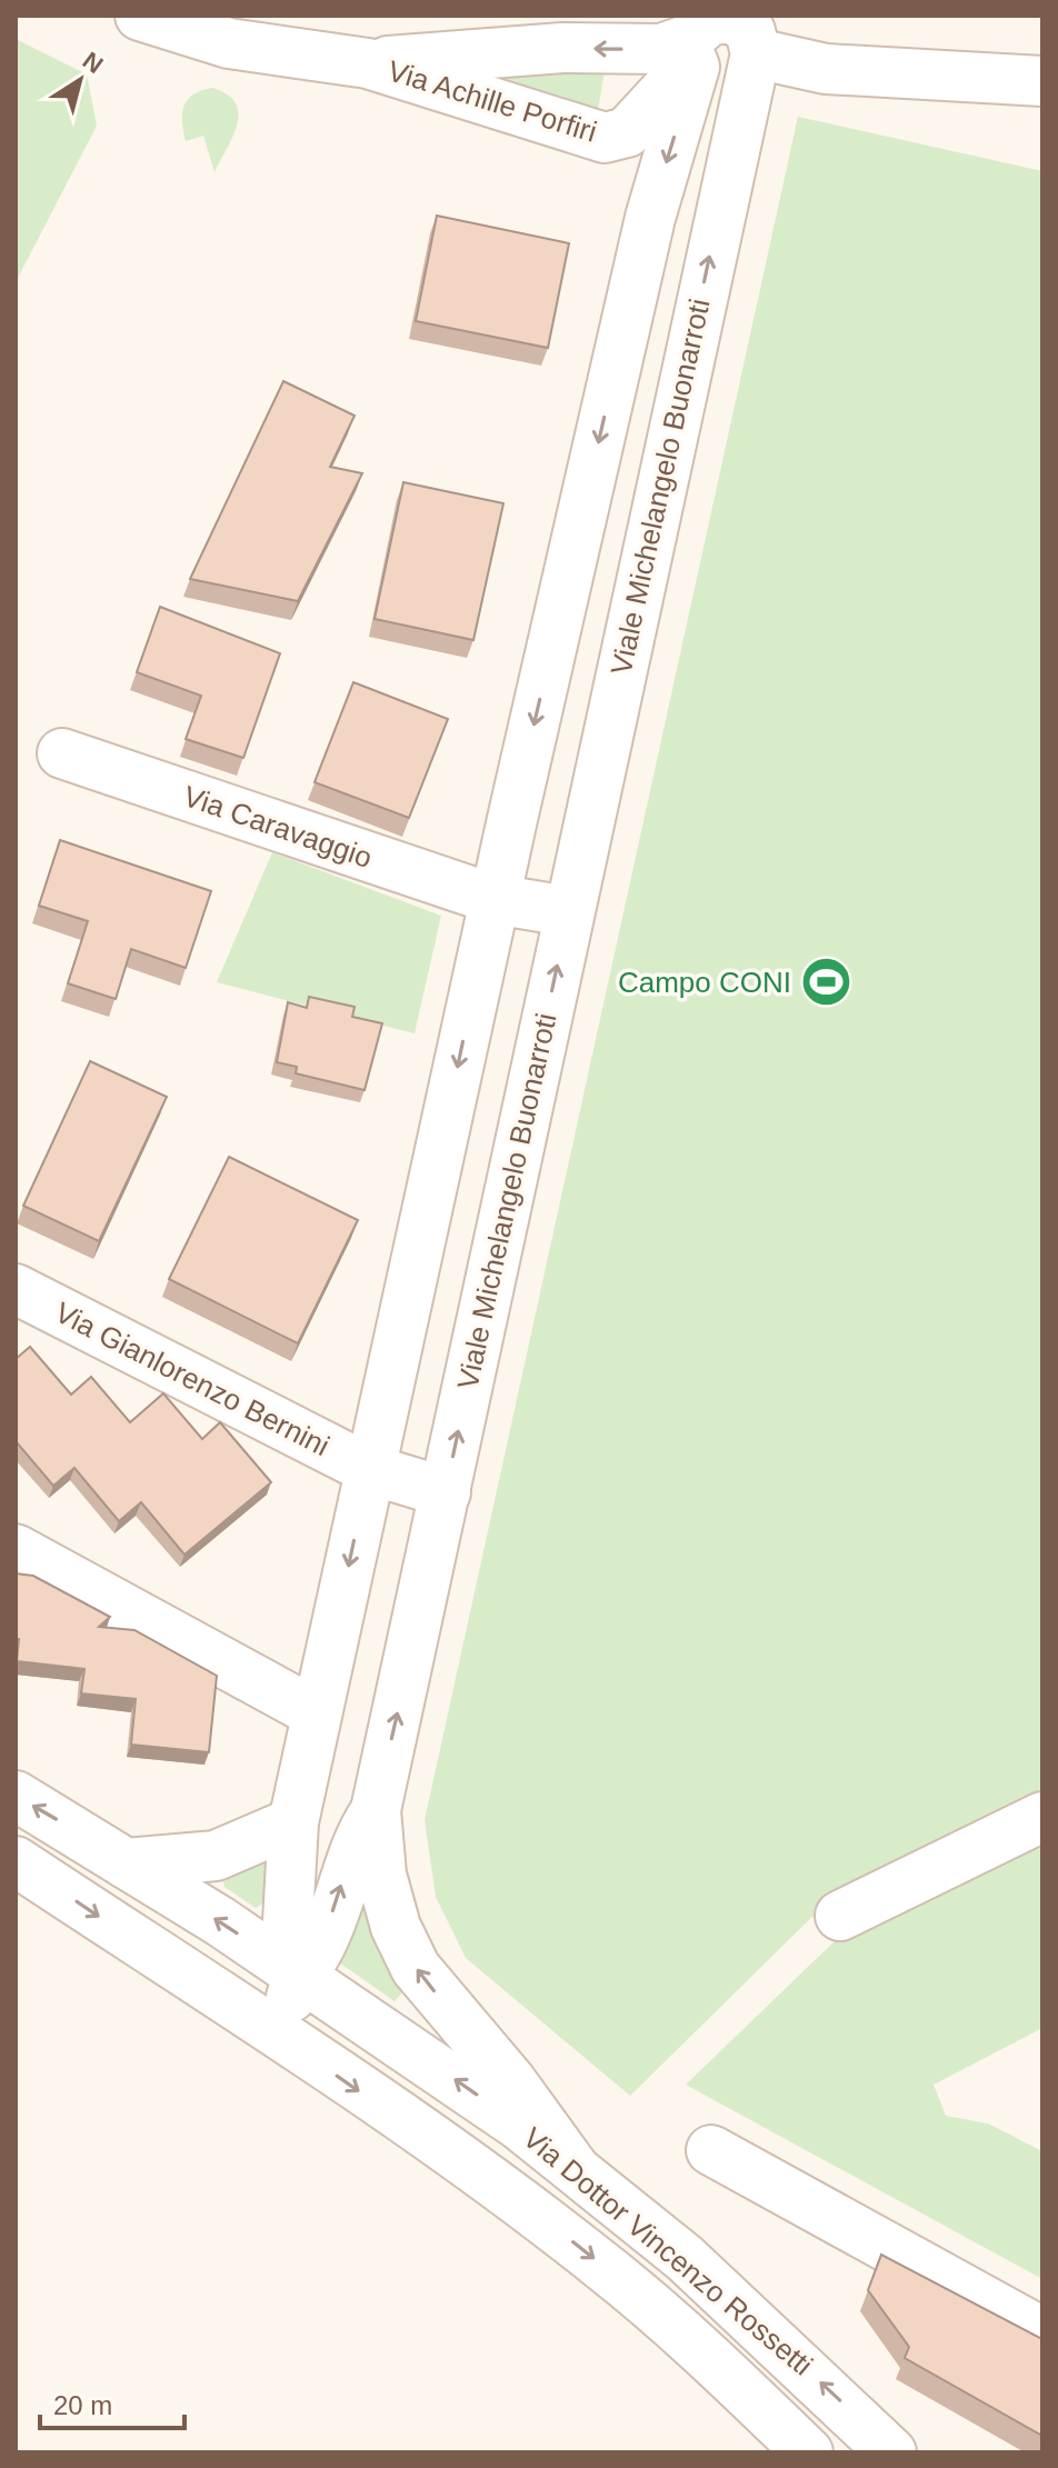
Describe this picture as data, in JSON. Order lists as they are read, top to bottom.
{
  "streets": {
    "street": [
      "Via Achille Porfiri",
      "Viale Michelangelo Buonarroti",
      "Via Caravaggio",
      "Via Gianlorenzo Bernini",
      "Via Dottor Vincenzo Rossetti"
    ]
  },
  "crossings": [
    ["Viale Michelangelo Buonarroti", "Via Dottor Vincenzo Rossetti"]
  ],
  "places": {
    "sports": ["Campo CONI"]
  },
  "scale_bar": "20 m",
  "north": "top right"
}
